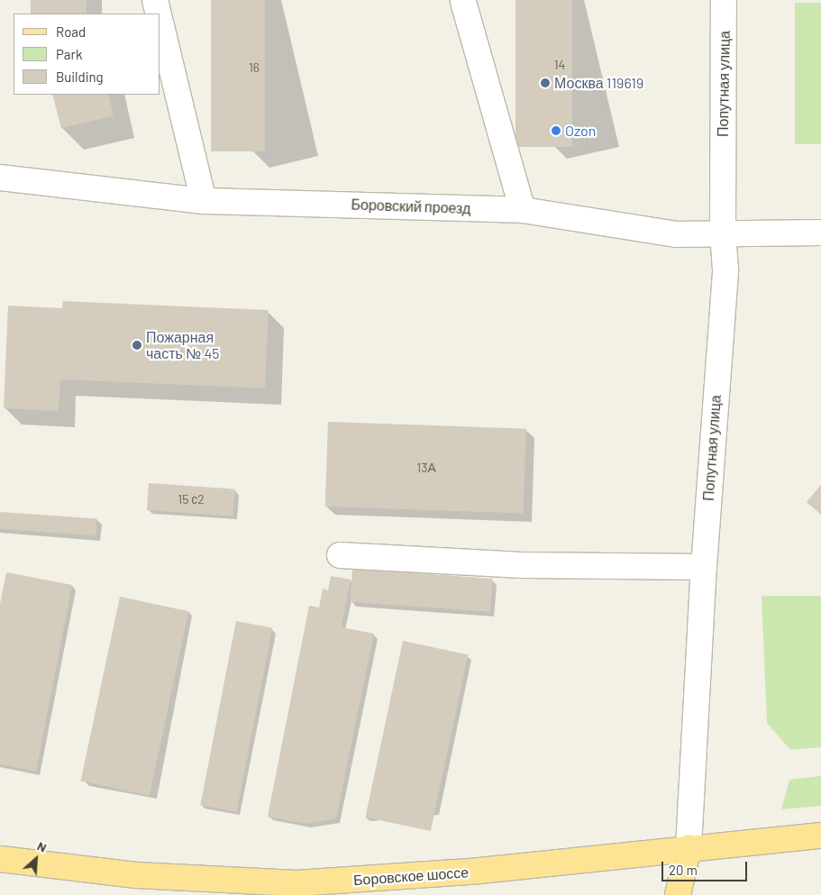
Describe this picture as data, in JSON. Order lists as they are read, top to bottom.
{
  "streets": {
    "main road": ["Попутная улица", "Боровское шоссе"],
    "street": ["Боровский проезд"]
  },
  "crossings": [
    ["Попутная улица", "Боровский проезд"],
    ["Попутная улица", "Боровское шоссе"]
  ],
  "places": ["Москва 119619", "Ozon", "Пожарная часть № 45"],
  "house_numbers": [
    "14",
    "16",
    "13А",
    "15 с2"
  ],
  "legend": ["Road", "Park", "Building"],
  "scale_bar": "20 m",
  "north": "top right"
}
